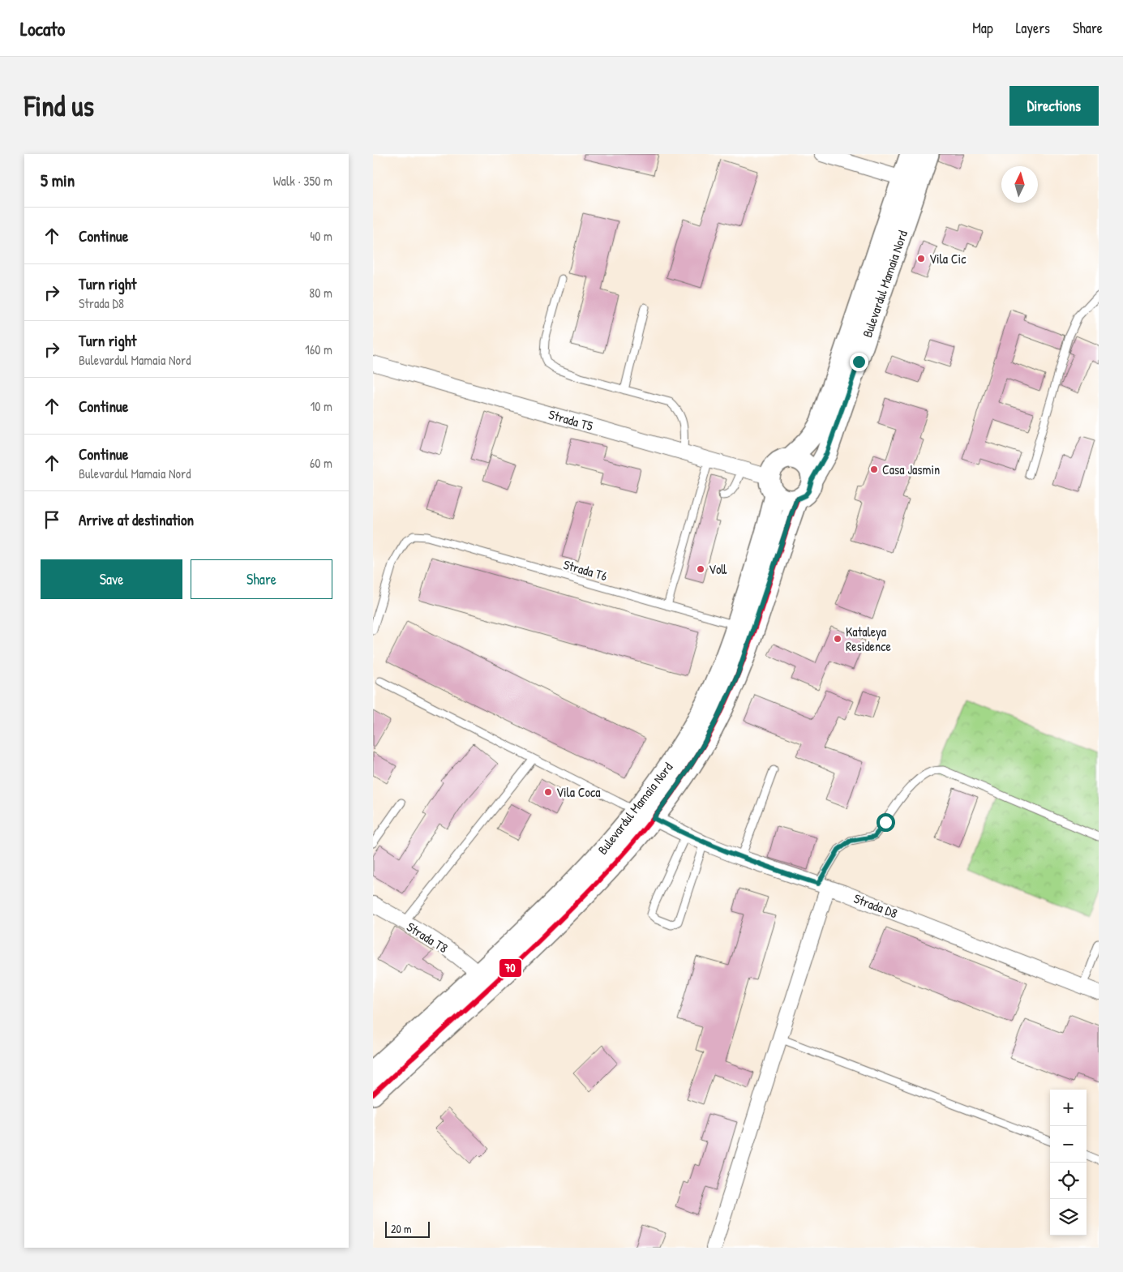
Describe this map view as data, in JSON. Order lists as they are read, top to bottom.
{
  "streets": {
    "main road": ["Bulevardul Mamaia Nord"],
    "street": ["Strada T5", "Strada D8", "Strada T8"],
    "lane": ["Strada T6"]
  },
  "crossings": [
    ["Bulevardul Mamaia Nord", "Strada T5"],
    ["Bulevardul Mamaia Nord", "Strada T6"],
    ["Bulevardul Mamaia Nord", "Strada D8"],
    ["Bulevardul Mamaia Nord", "Strada T8"]
  ],
  "places": [
    "Vila Cic",
    "Casa Jasmin",
    "Voll",
    "Kataleya Residence",
    "Vila Coca"
  ],
  "lines": ["transit line 70"],
  "scale_bar": "20 m",
  "north": "top",
  "page": {
    "header": "Locato",
    "nav": ["Map", "Layers", "Share"],
    "buttons": [
      "Directions",
      ["Save", "Share"]
    ],
    "title": "Find us",
    "heading": ["5 min", "Walk · 350 m"],
    "list": [
      ["Continue", "40 m"],
      ["Turn right", "Strada D8", "80 m"],
      ["Turn right", "Bulevardul Mamaia Nord", "160 m"],
      ["Continue", "10 m"],
      ["Continue", "Bulevardul Mamaia Nord", "60 m"],
      "Arrive at destination"
    ],
    "map_buttons": ["+", "−"],
    "scale": "20 m"
  }
}
